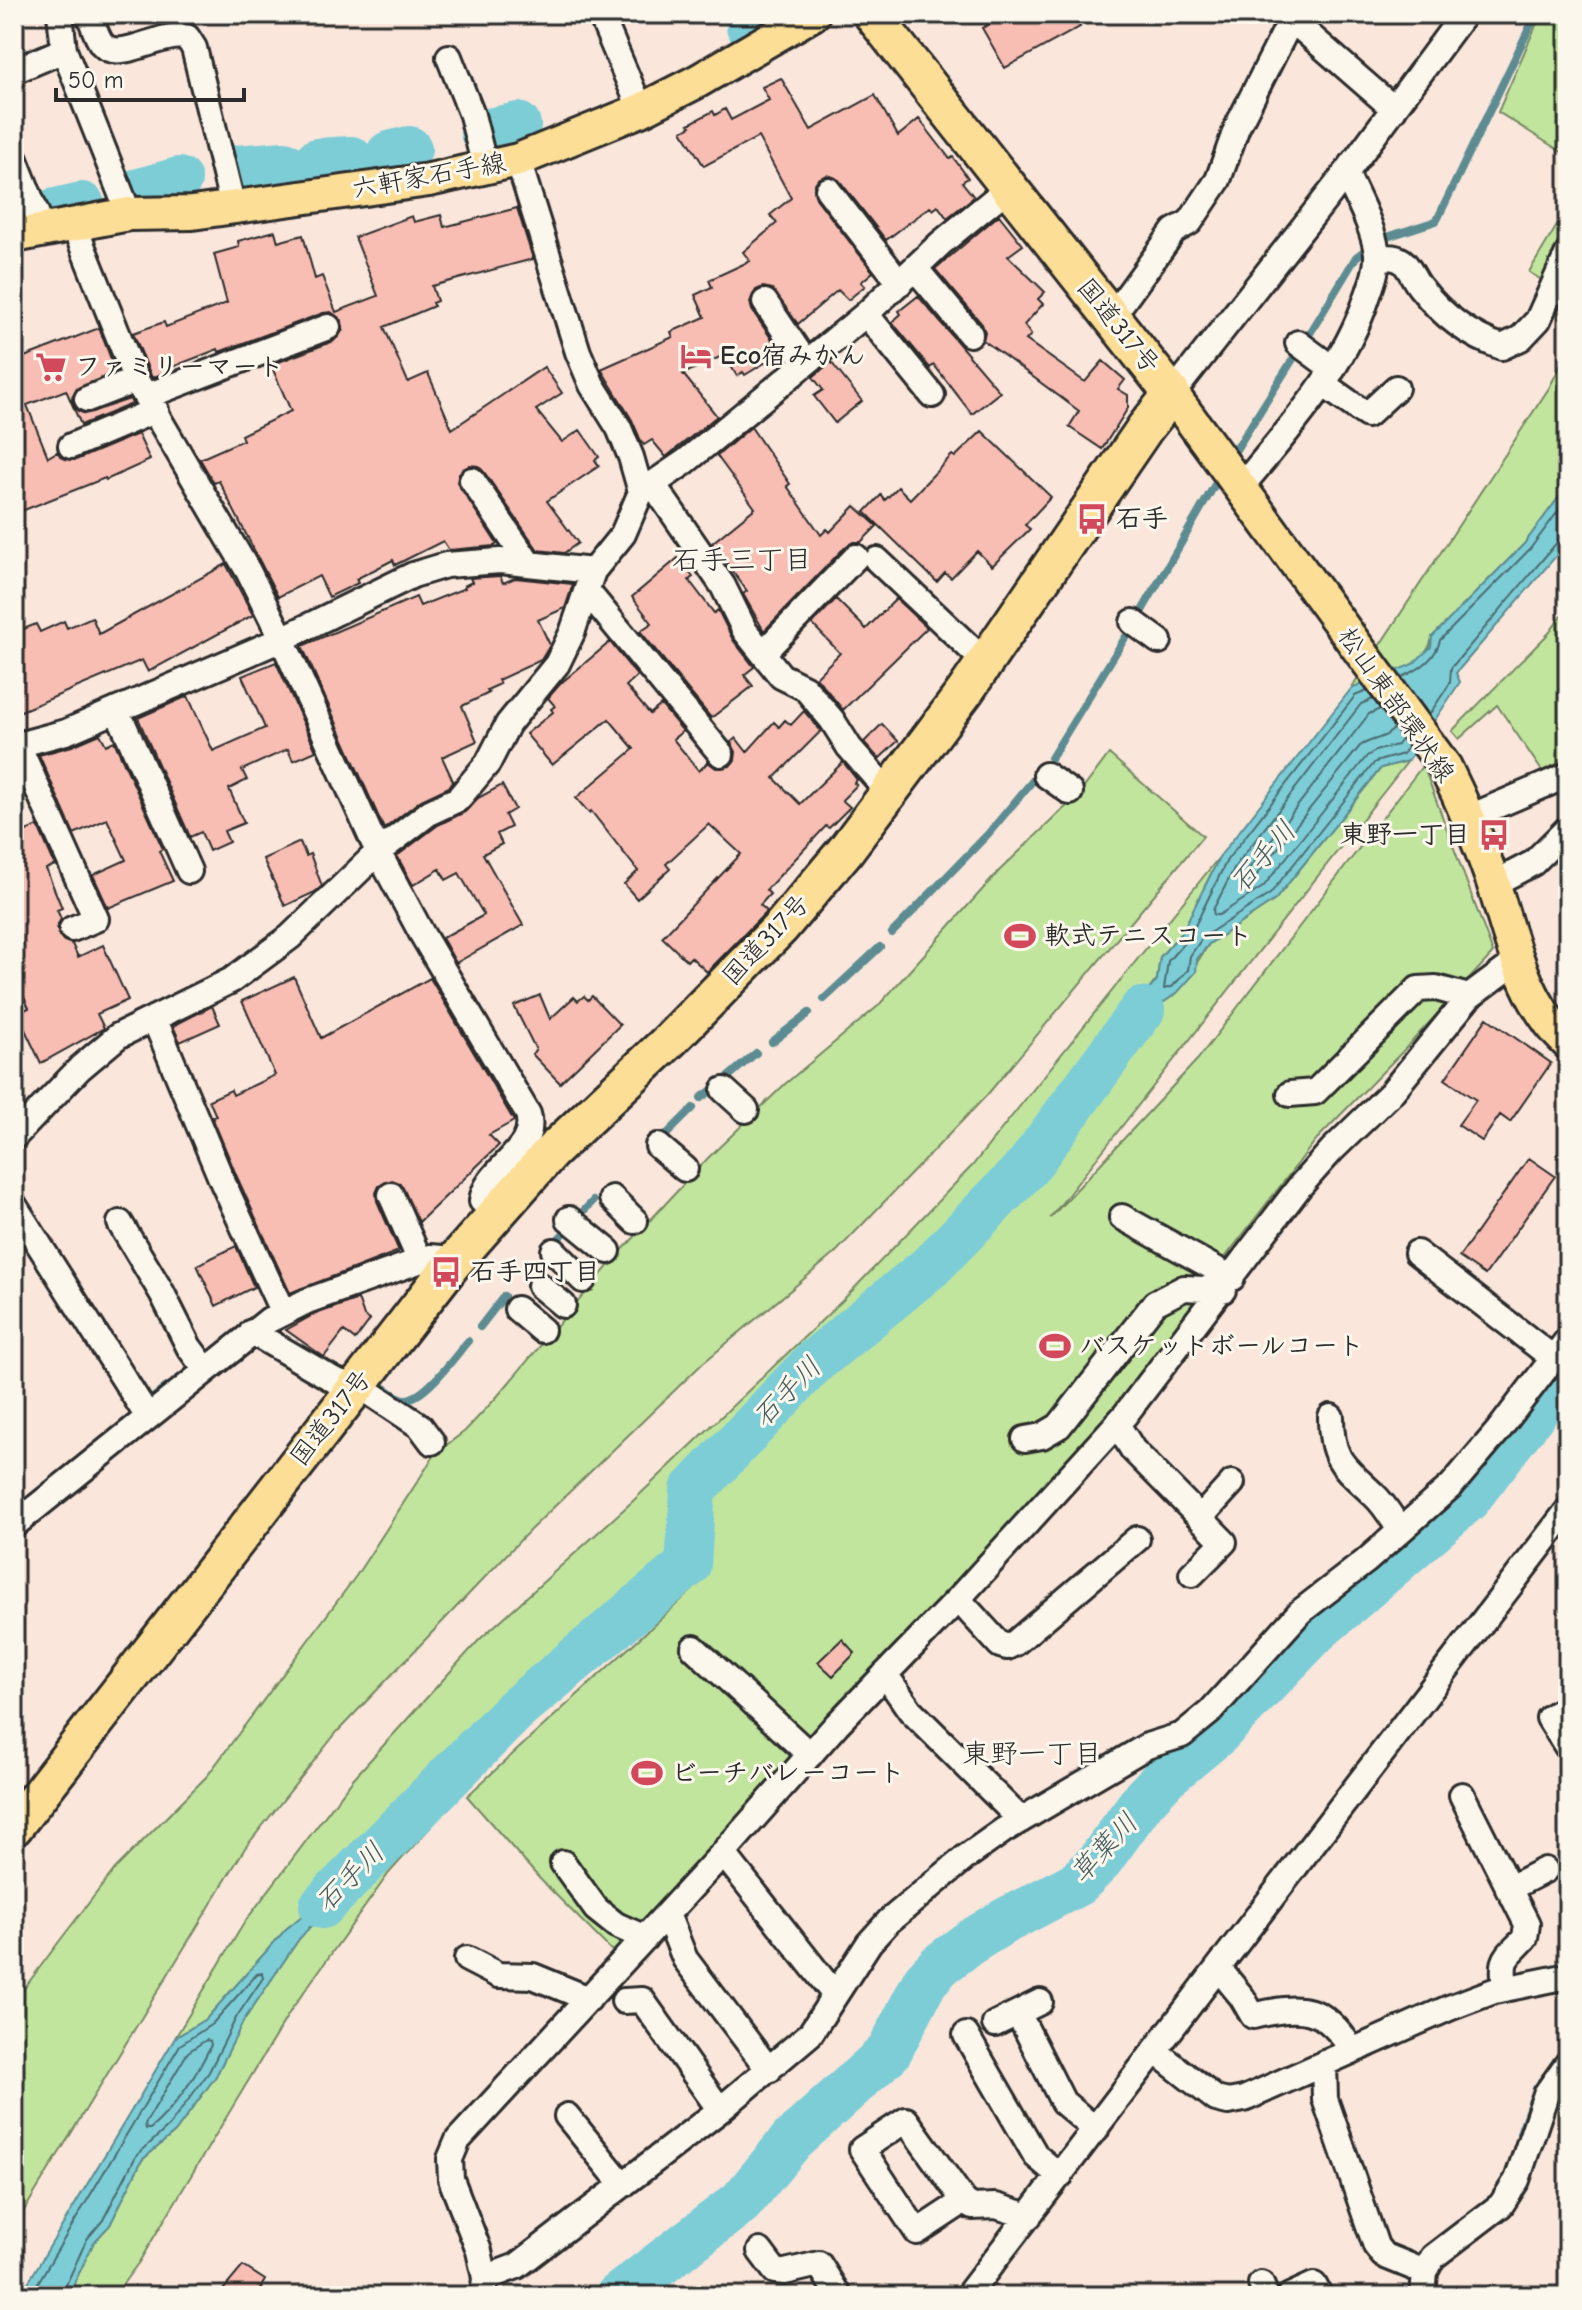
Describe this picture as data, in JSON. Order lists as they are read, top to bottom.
{
  "streets": {
    "highway": ["国道317号"],
    "main road": ["六軒家石手線", "松山東部環状線"]
  },
  "crossings": [
    ["国道317号", "松山東部環状線"]
  ],
  "districts": ["石手三丁目", "東野一丁目"],
  "water": ["石手川", "草葉川"],
  "places": {
    "hotel": ["Eco宿みかん"],
    "supermarket": ["ファミリーマート"],
    "bus stop": ["石手", "東野一丁目", "石手四丁目"],
    "sports": ["軟式テニスコート", "バスケットボールコート", "ビーチバレーコート"]
  },
  "scale_bar": "50 m"
}
